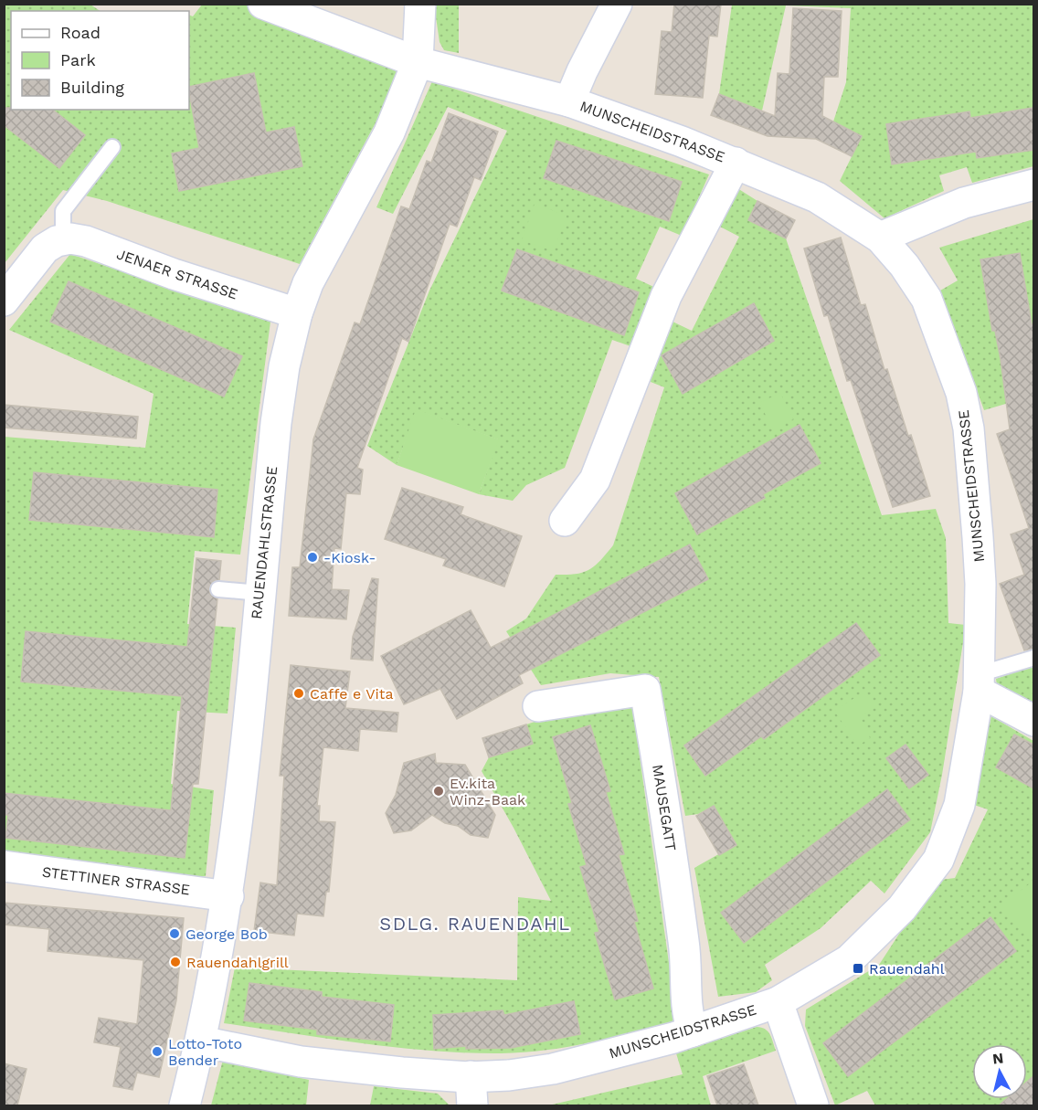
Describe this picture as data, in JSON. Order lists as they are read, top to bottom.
{
  "streets": {
    "street": [
      "MUNSCHEIDSTRASSE",
      "JENAER STRASSE",
      "RAUENDAHLSTRASSE",
      "MAUSEGATT",
      "STETTINER STRASSE"
    ]
  },
  "crossings": [
    ["MUNSCHEIDSTRASSE", "RAUENDAHLSTRASSE"],
    ["MUNSCHEIDSTRASSE", "MAUSEGATT"],
    ["JENAER STRASSE", "RAUENDAHLSTRASSE"],
    ["RAUENDAHLSTRASSE", "STETTINER STRASSE"]
  ],
  "districts": ["SDLG. RAUENDAHL"],
  "places": {
    "other": [
      "-Kiosk-",
      "Caffe e Vita",
      "Ev.kita Winz-Baak",
      "George Bob",
      "Rauendahlgrill",
      "Lotto-Toto Bender"
    ],
    "transit": ["Rauendahl"]
  },
  "legend": ["Road", "Park", "Building"],
  "north": "top"
}
